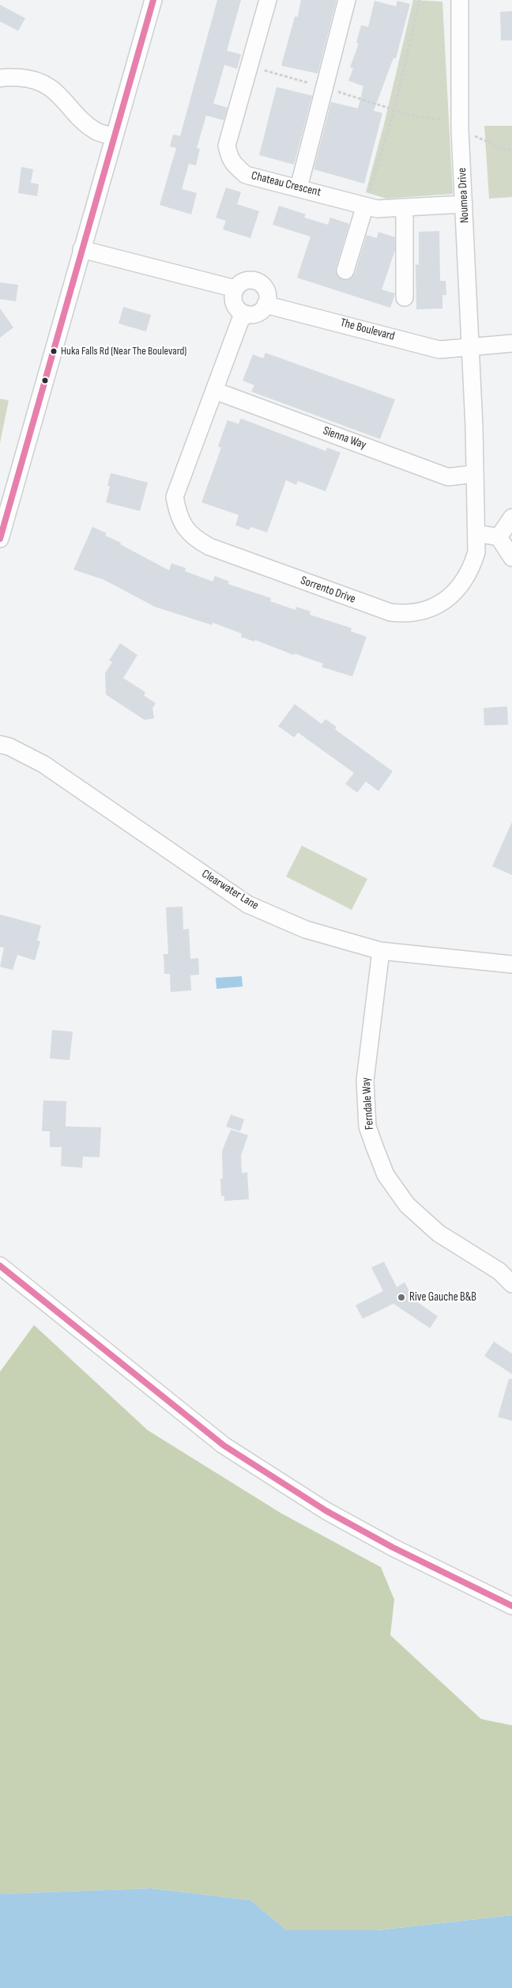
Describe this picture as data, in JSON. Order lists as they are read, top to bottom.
{
  "streets": {
    "street": [
      "Chateau Crescent",
      "Noumea Drive",
      "The Boulevard",
      "Sienna Way",
      "Sorrento Drive",
      "Clearwater Lane",
      "Ferndale Way"
    ]
  },
  "crossings": [
    ["Chateau Crescent", "Noumea Drive"],
    ["Noumea Drive", "The Boulevard"],
    ["Noumea Drive", "Sorrento Drive"],
    ["The Boulevard", "Sorrento Drive"],
    ["Sienna Way", "Sorrento Drive"],
    ["Clearwater Lane", "Ferndale Way"]
  ],
  "places": ["Huka Falls Rd (Near The Boulevard)", "Rive Gauche B&B"]
}
